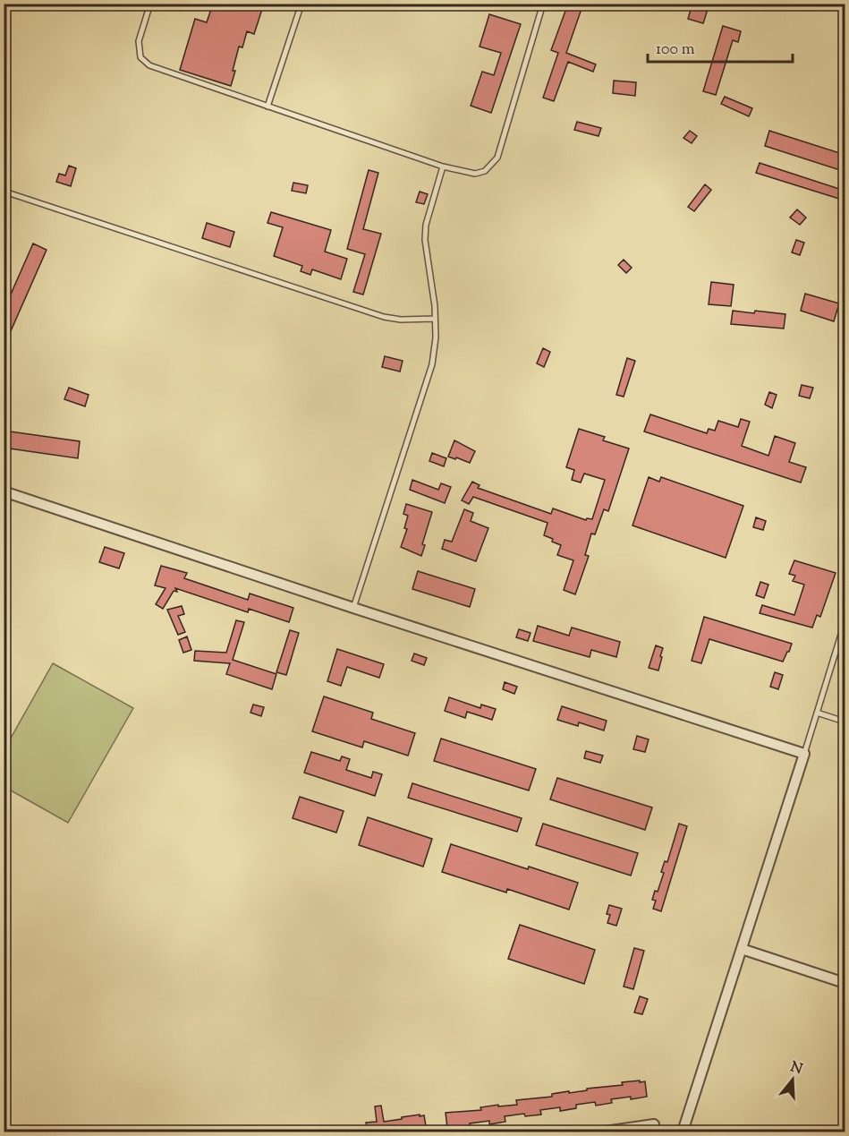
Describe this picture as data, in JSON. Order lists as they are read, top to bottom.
{
  "scale_bar": "100 m",
  "north": "top"
}
